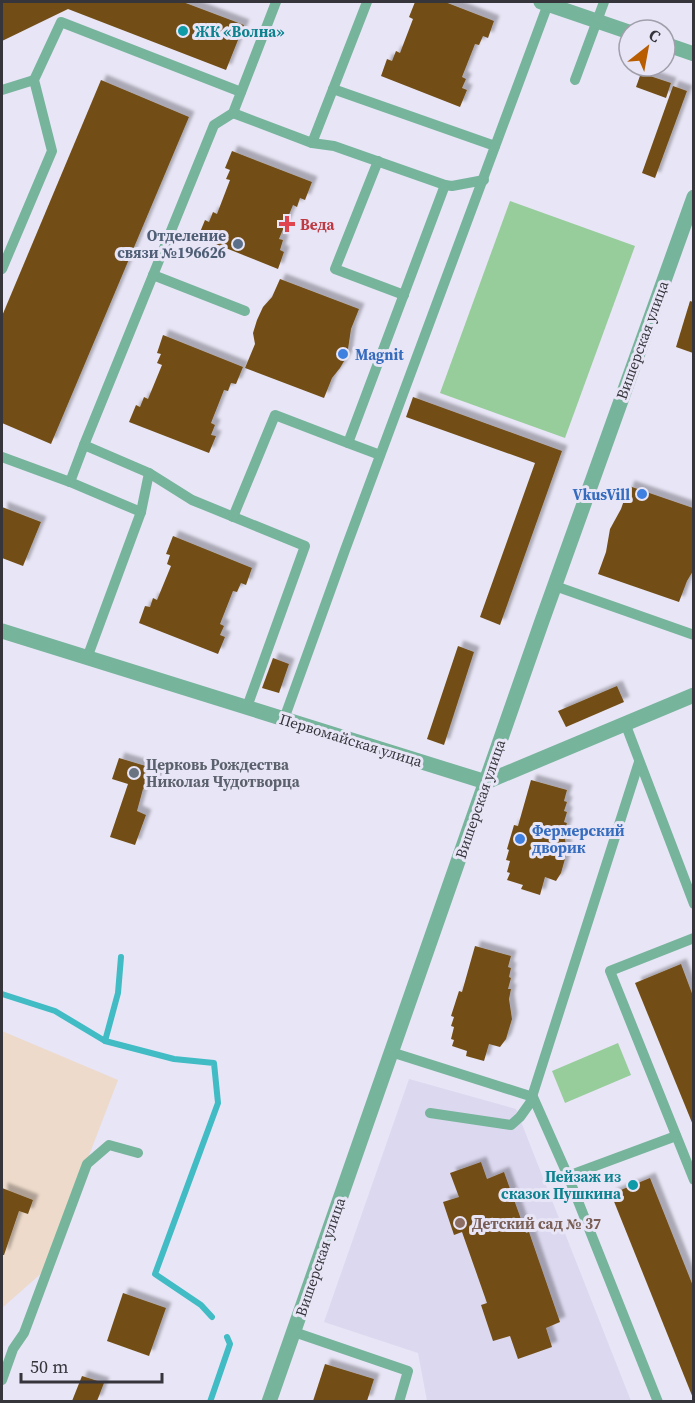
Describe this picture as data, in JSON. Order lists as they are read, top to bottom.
{
  "streets": {
    "street": ["Вишерская улица", "Первомайская улица"]
  },
  "crossings": [
    ["Вишерская улица", "Первомайская улица"]
  ],
  "places": {
    "other": [
      "ЖК «Волна»",
      "Отделение связи №196626",
      "Magnit",
      "VkusVill",
      "Церковь Рождества Николая Чудотворца",
      "Фермерский дворик",
      "Пейзаж из сказок Пушкина",
      "Детский сад № 37"
    ],
    "health": ["Веда"]
  },
  "scale_bar": "50 m",
  "north": "top right"
}
